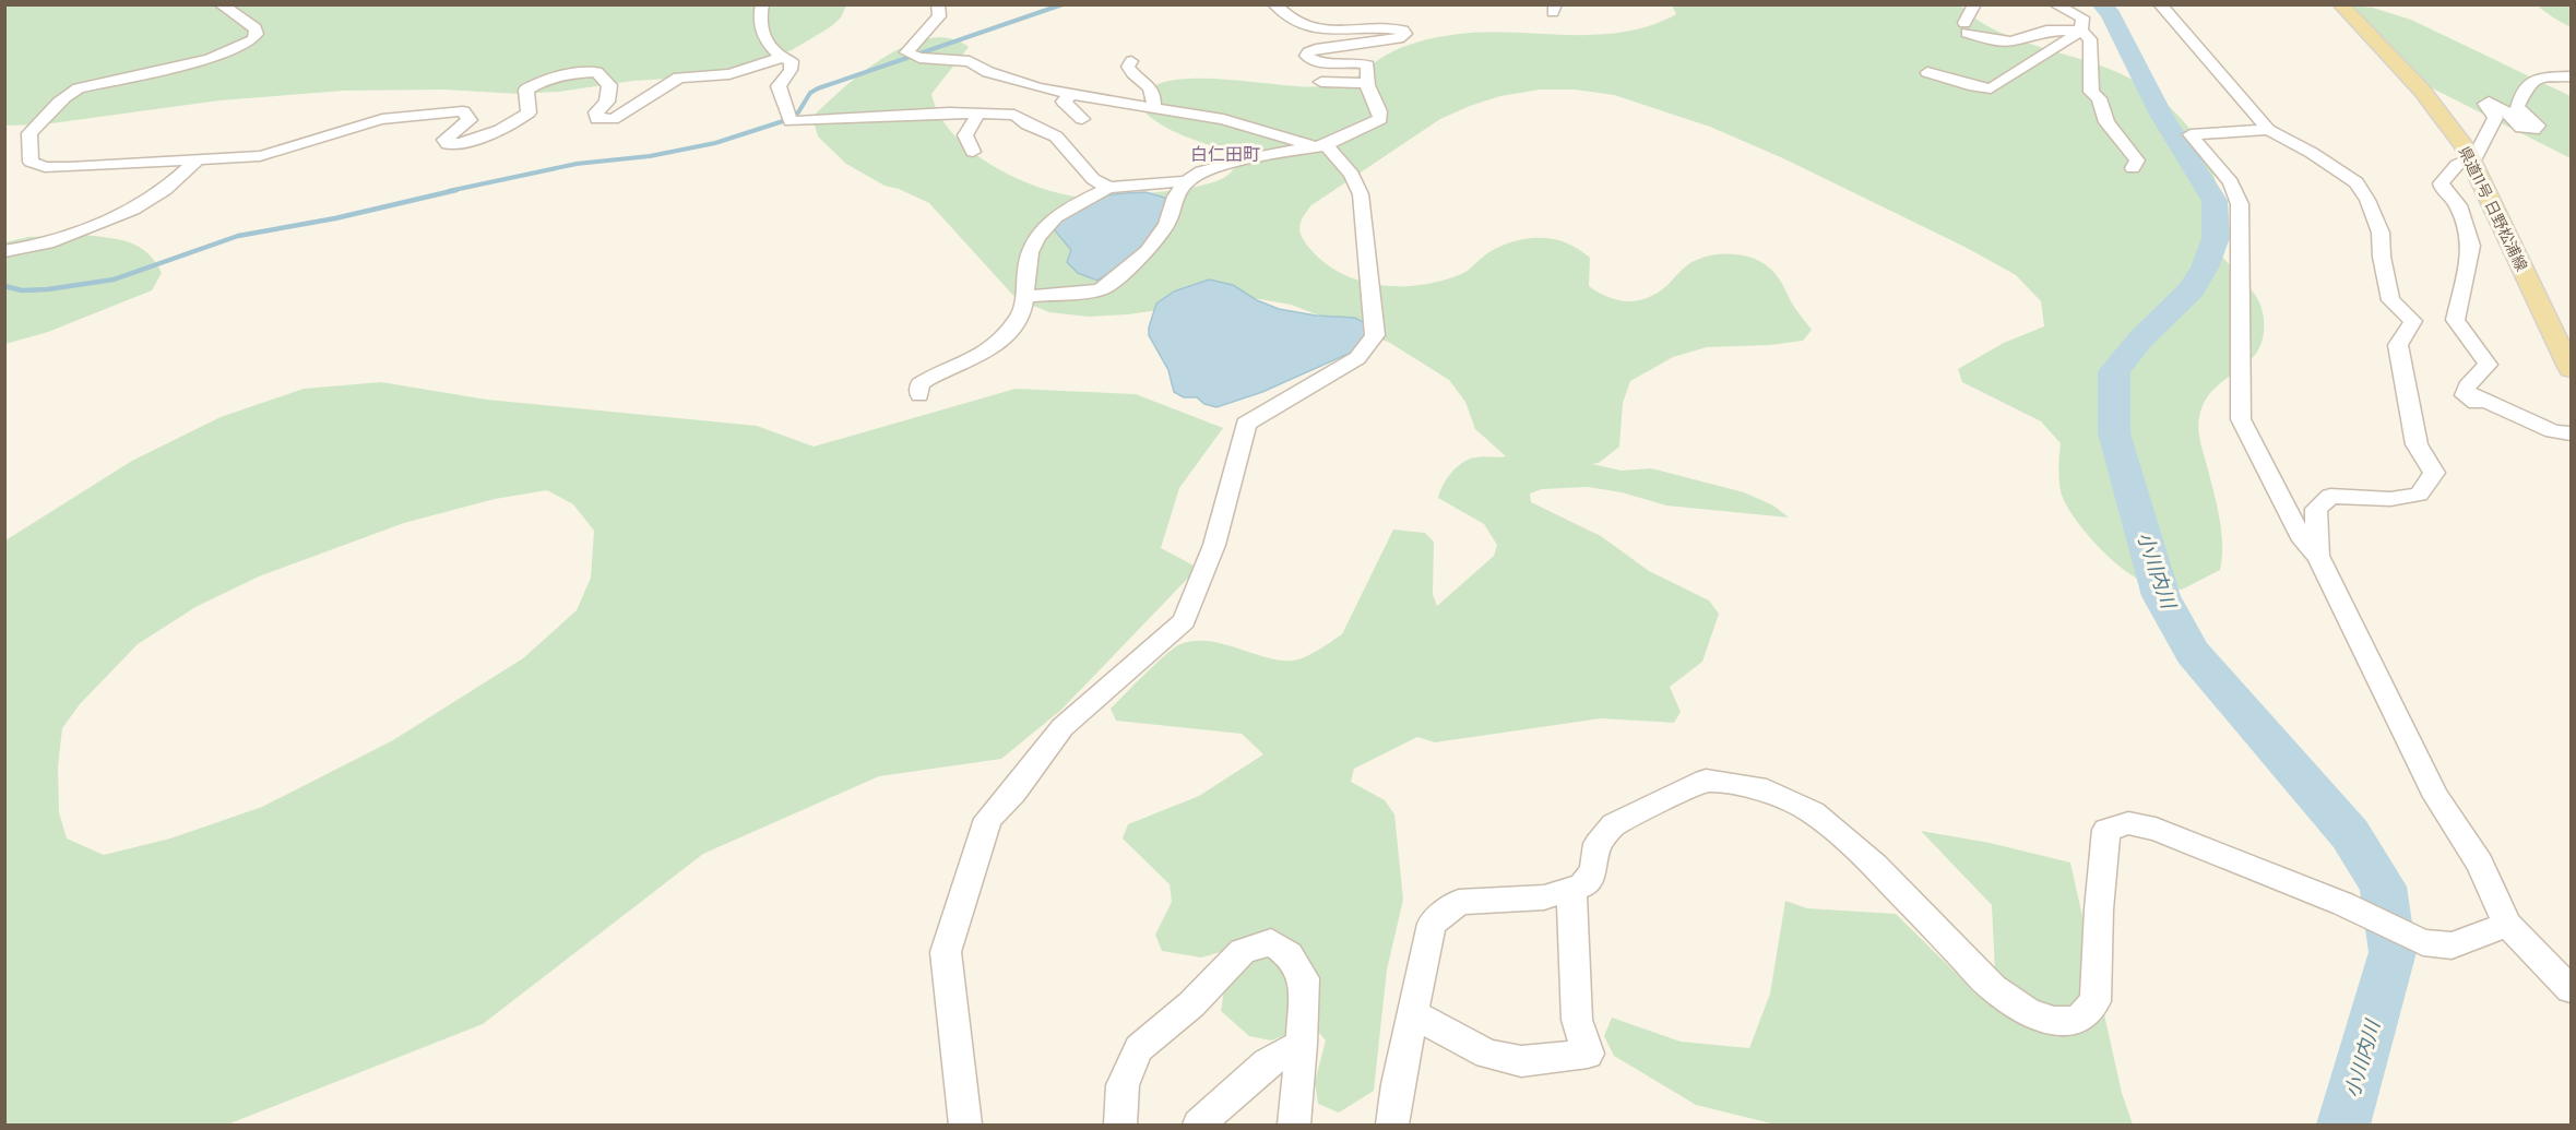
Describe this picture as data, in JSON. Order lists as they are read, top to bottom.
{
  "streets": {
    "main road": ["県道11号 日野松浦線"]
  },
  "districts": ["白仁田町"],
  "water": ["小川内川"]
}
